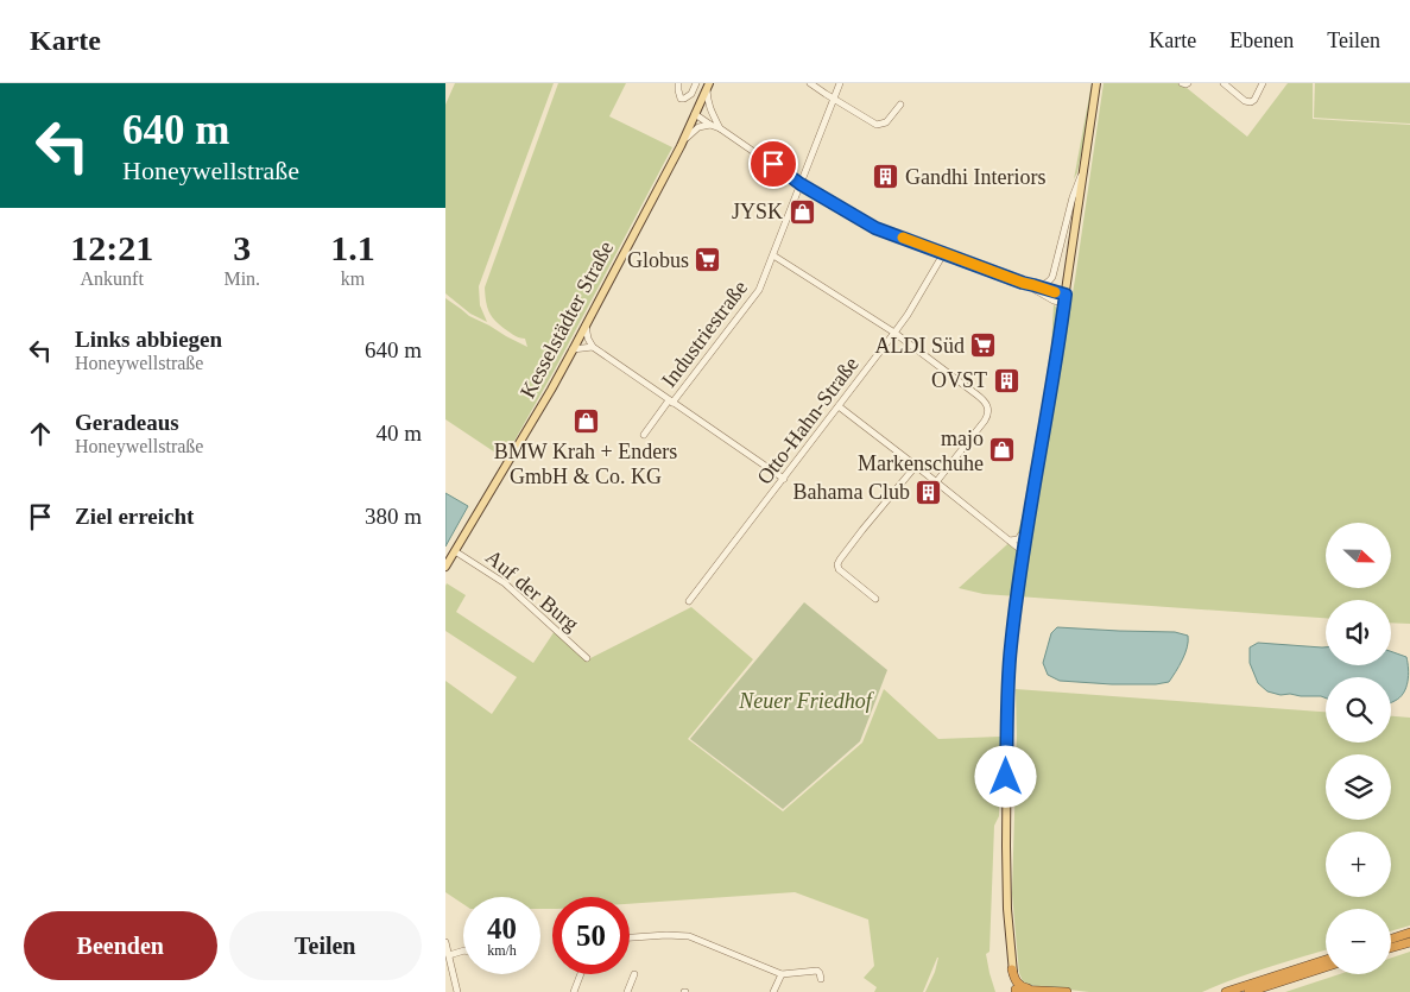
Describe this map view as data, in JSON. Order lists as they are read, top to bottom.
{
  "streets": {
    "main road": ["Kesselstädter Straße"],
    "street": ["Industriestraße", "Otto-Hahn-Straße", "Auf der Burg"]
  },
  "crossings": [
    ["Kesselstädter Straße", "Auf der Burg"]
  ],
  "parks": ["Neuer Friedhof"],
  "places": {
    "building": ["Gandhi Interiors", "OVST", "Bahama Club"],
    "shop": ["JYSK", "BMW Krah + Enders GmbH & Co. KG", "majo Markenschuhe"],
    "supermarket": ["Globus", "ALDI Süd"]
  },
  "north": "right",
  "page": {
    "header": "Karte",
    "nav": ["Karte", "Ebenen", "Teilen"],
    "turn": ["640 m", "Honeywellstraße"],
    "eta": [
      "12:21",
      "Ankunft",
      "3",
      "Min.",
      "1.1",
      "km"
    ],
    "list": [
      {
        "name": "Links abbiegen",
        "note": "Honeywellstraße",
        "value": "640 m"
      },
      {
        "name": "Geradeaus",
        "note": "Honeywellstraße",
        "value": "40 m"
      },
      {
        "name": "Ziel erreicht",
        "value": "380 m"
      }
    ],
    "map_buttons": ["+", "−"],
    "speed": "40 km/h",
    "limit": "50",
    "buttons": ["Beenden", "Teilen"]
  }
}
